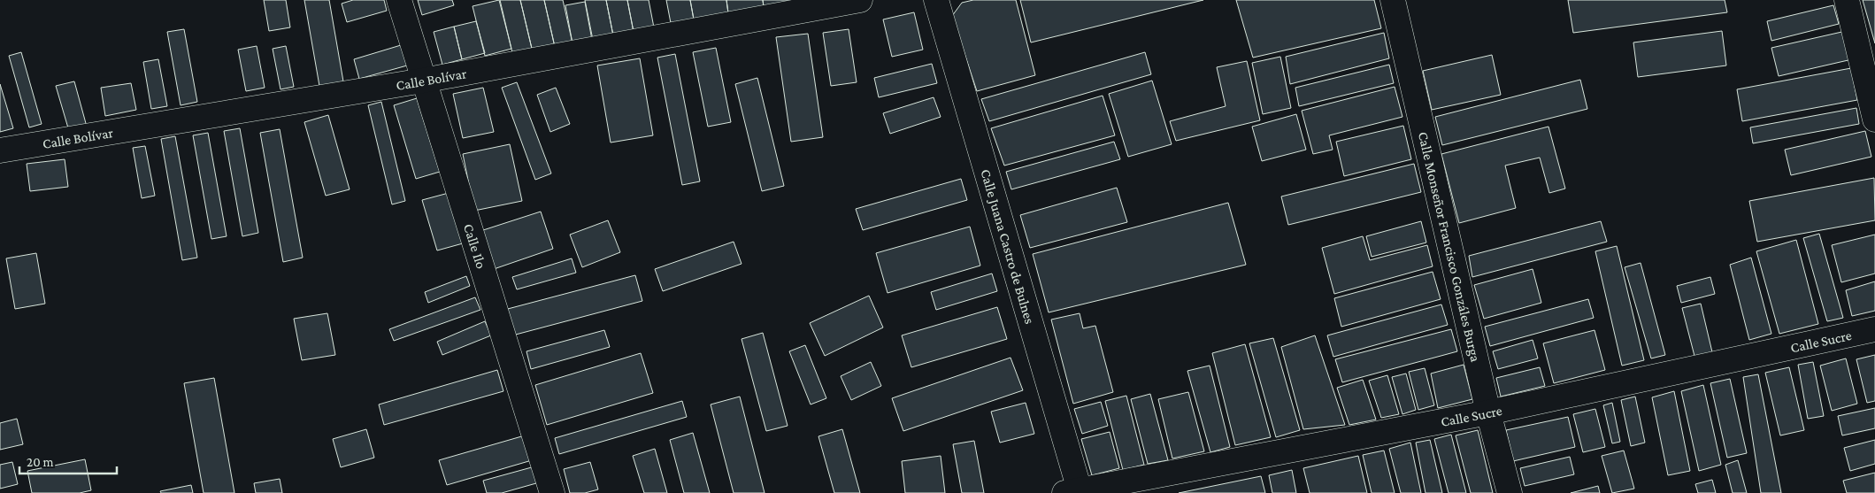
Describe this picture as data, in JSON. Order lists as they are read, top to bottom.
{
  "streets": {
    "street": [
      "Calle Bolívar",
      "Calle Ilo",
      "Calle Juana Castro de Bulnes",
      "Calle Monseñor Francisco Gonzáles Burga",
      "Calle Sucre"
    ]
  },
  "crossings": [
    ["Calle Bolívar", "Calle Ilo"],
    ["Calle Juana Castro de Bulnes", "Calle Sucre"],
    ["Calle Monseñor Francisco Gonzáles Burga", "Calle Sucre"]
  ],
  "scale_bar": "20 m"
}
